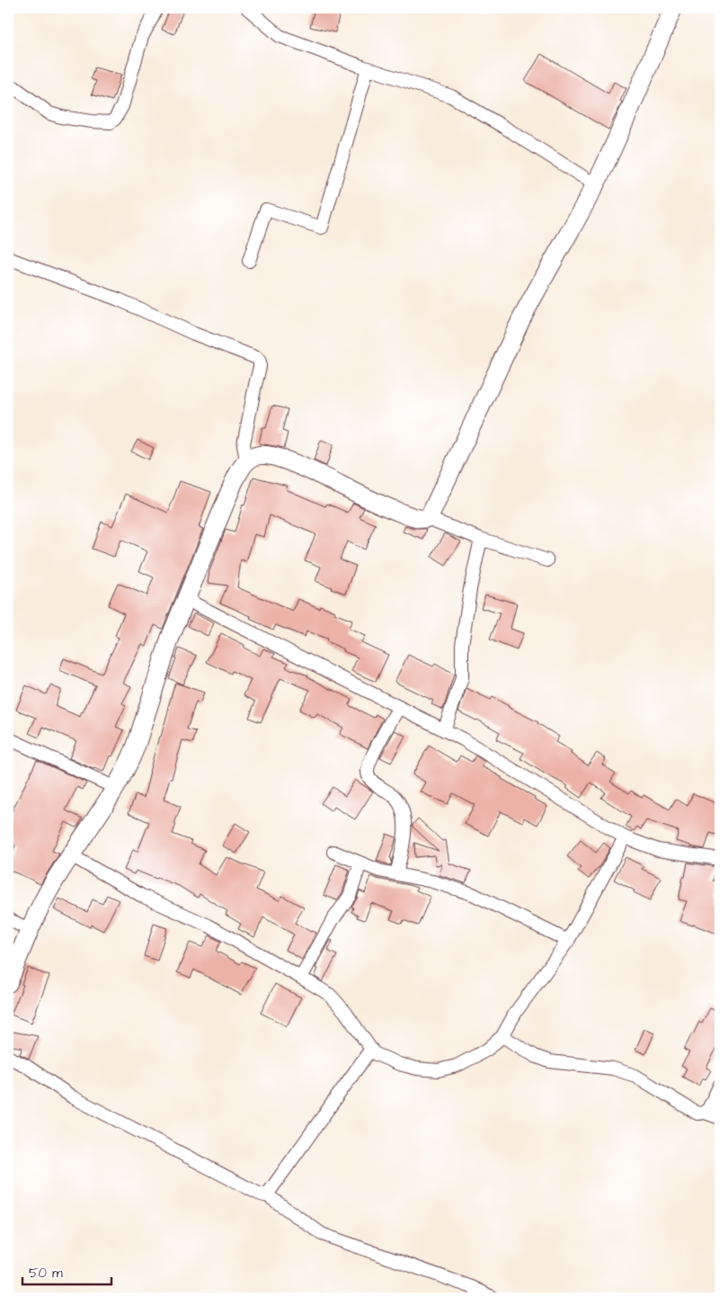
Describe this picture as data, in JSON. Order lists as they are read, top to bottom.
{
  "scale_bar": "50 m"
}
